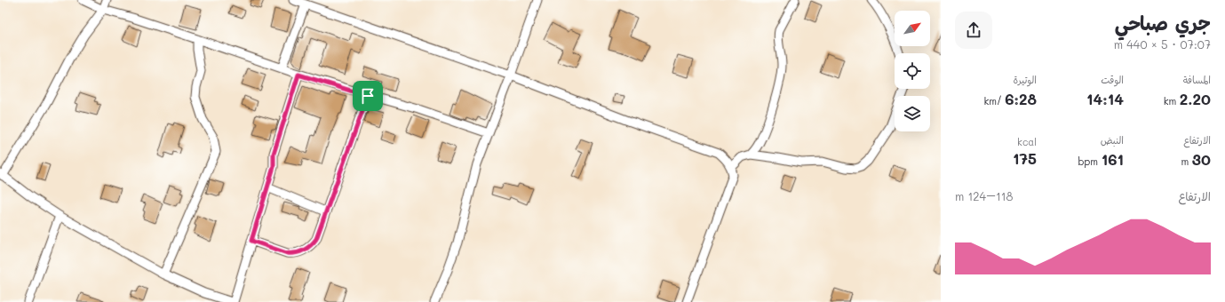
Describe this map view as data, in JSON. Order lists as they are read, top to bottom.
{
  "north": "top right",
  "page": {
    "heading": ["جري صباحي", "07:07 · 5 × 440 m"],
    "stats": [
      ["المسافة", "2.20 km"],
      ["الوقت", "14:14"],
      ["الوتيرة", "6:28 /km"],
      ["الارتفاع", "30 m"],
      ["النبض", "161 bpm"],
      ["kcal", "175"]
    ],
    "chart": ["الارتفاع", "118–124 m"]
  }
}
